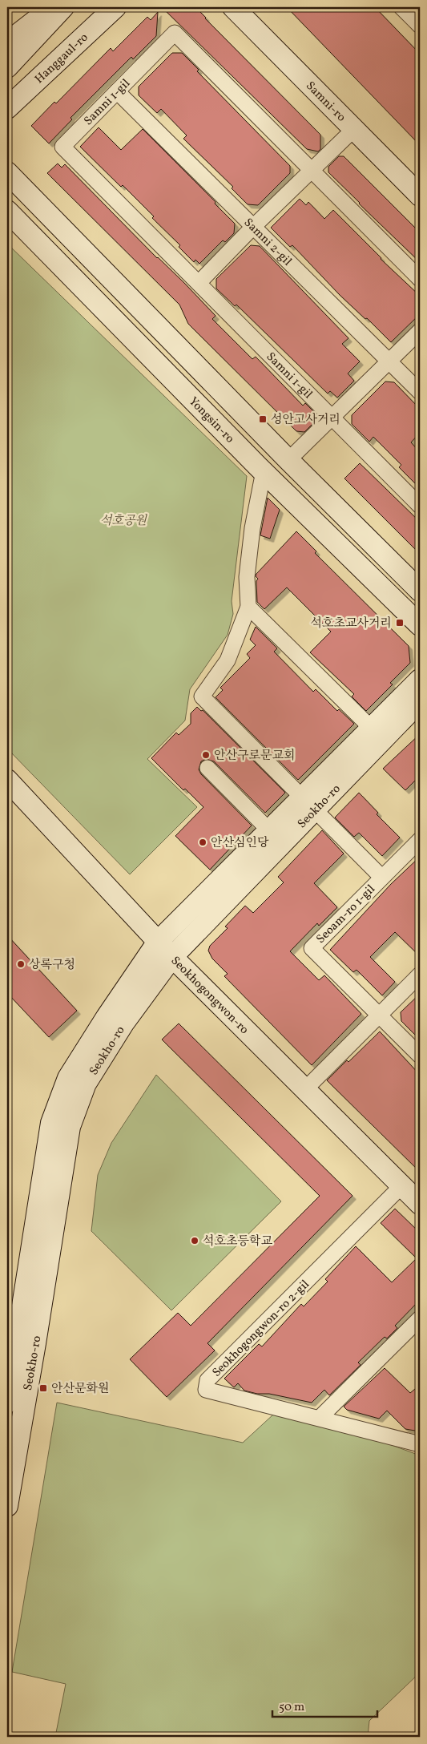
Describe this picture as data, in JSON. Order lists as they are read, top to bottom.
{
  "streets": {
    "main road": [
      "Hanggaul-ro",
      "Samni-ro",
      "Yongsin-ro",
      "Seokho-ro",
      "Seokhogongwon-ro"
    ],
    "street": [
      "Samni 1-gil",
      "Samni 2-gil",
      "Seoam-ro 1-gil",
      "Seokhogongwon-ro 2-gil"
    ]
  },
  "crossings": [
    ["Samni 1-gil", "Samni 2-gil"],
    ["Seokho-ro", "Seokhogongwon-ro"],
    ["Seokhogongwon-ro", "Seokhogongwon-ro 2-gil"]
  ],
  "parks": ["석호공원"],
  "places": {
    "transit": ["성안고사거리", "석호초교사거리", "안산문화원"],
    "other": [
      "안산구로문교회",
      "안산심인당",
      "상록구청",
      "석호초등학교"
    ]
  },
  "scale_bar": "50 m"
}
